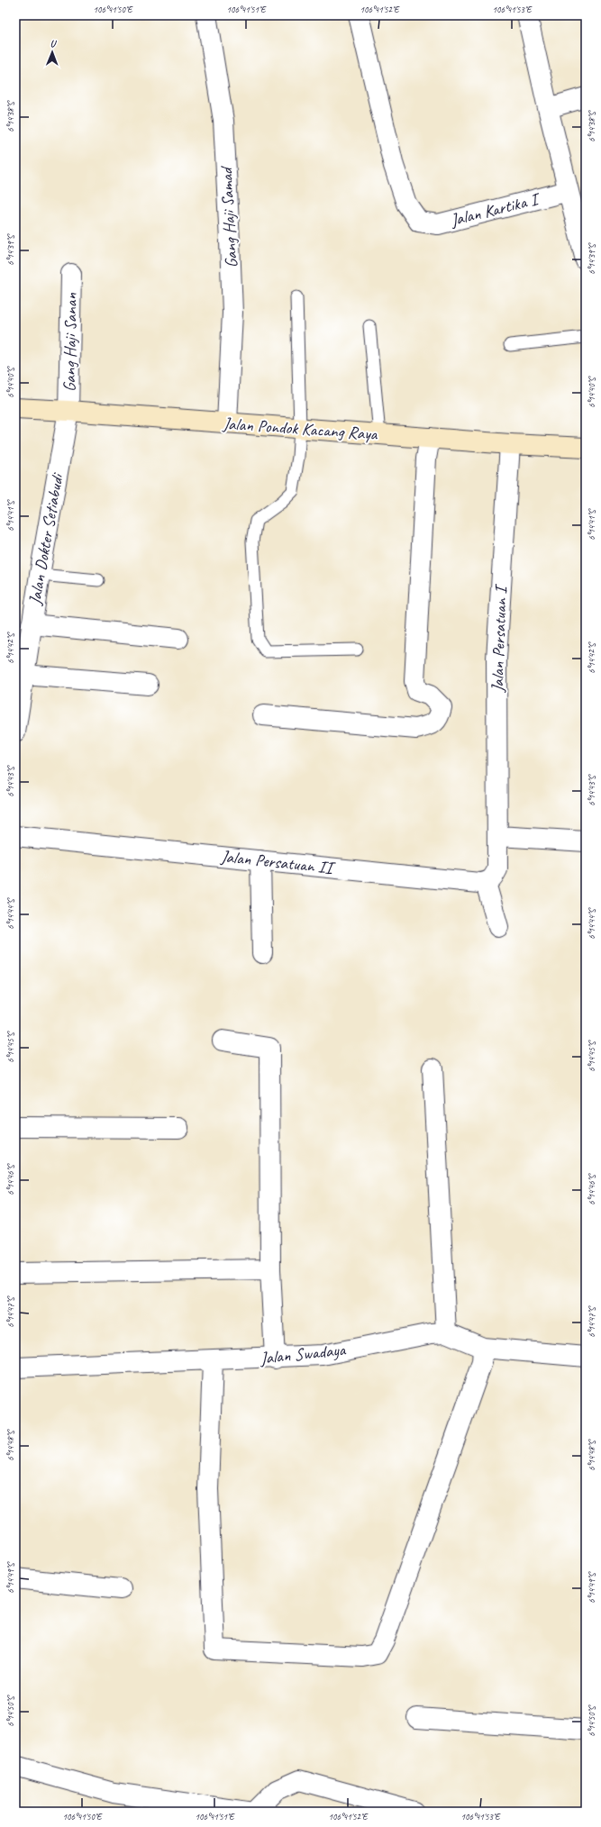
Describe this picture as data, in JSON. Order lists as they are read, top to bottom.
{
  "streets": {
    "main road": ["Jalan Pondok Kacang Raya"],
    "street": [
      "Jalan Kartika I",
      "Gang Haji Samad",
      "Gang Haji Sanan",
      "Jalan Dokter Setiabudi",
      "Jalan Persatuan I",
      "Jalan Persatuan II",
      "Jalan Swadaya"
    ]
  },
  "crossings": [
    ["Gang Haji Samad", "Jalan Pondok Kacang Raya"],
    ["Gang Haji Sanan", "Jalan Pondok Kacang Raya"],
    ["Gang Haji Sanan", "Jalan Dokter Setiabudi"],
    ["Jalan Pondok Kacang Raya", "Jalan Dokter Setiabudi"],
    ["Jalan Pondok Kacang Raya", "Jalan Persatuan I"]
  ],
  "north": "top",
  "coordinates": [
    "106°41'50\"E",
    "106°41'51\"E",
    "106°41'52\"E",
    "106°41'53\"E",
    "6°14'38\"S",
    "6°14'39\"S",
    "6°14'40\"S",
    "6°14'41\"S",
    "6°14'42\"S",
    "6°14'43\"S",
    "6°14'44\"S",
    "6°14'45\"S",
    "6°14'46\"S",
    "6°14'47\"S",
    "6°14'48\"S",
    "6°14'49\"S",
    "6°14'50\"S"
  ]
}
